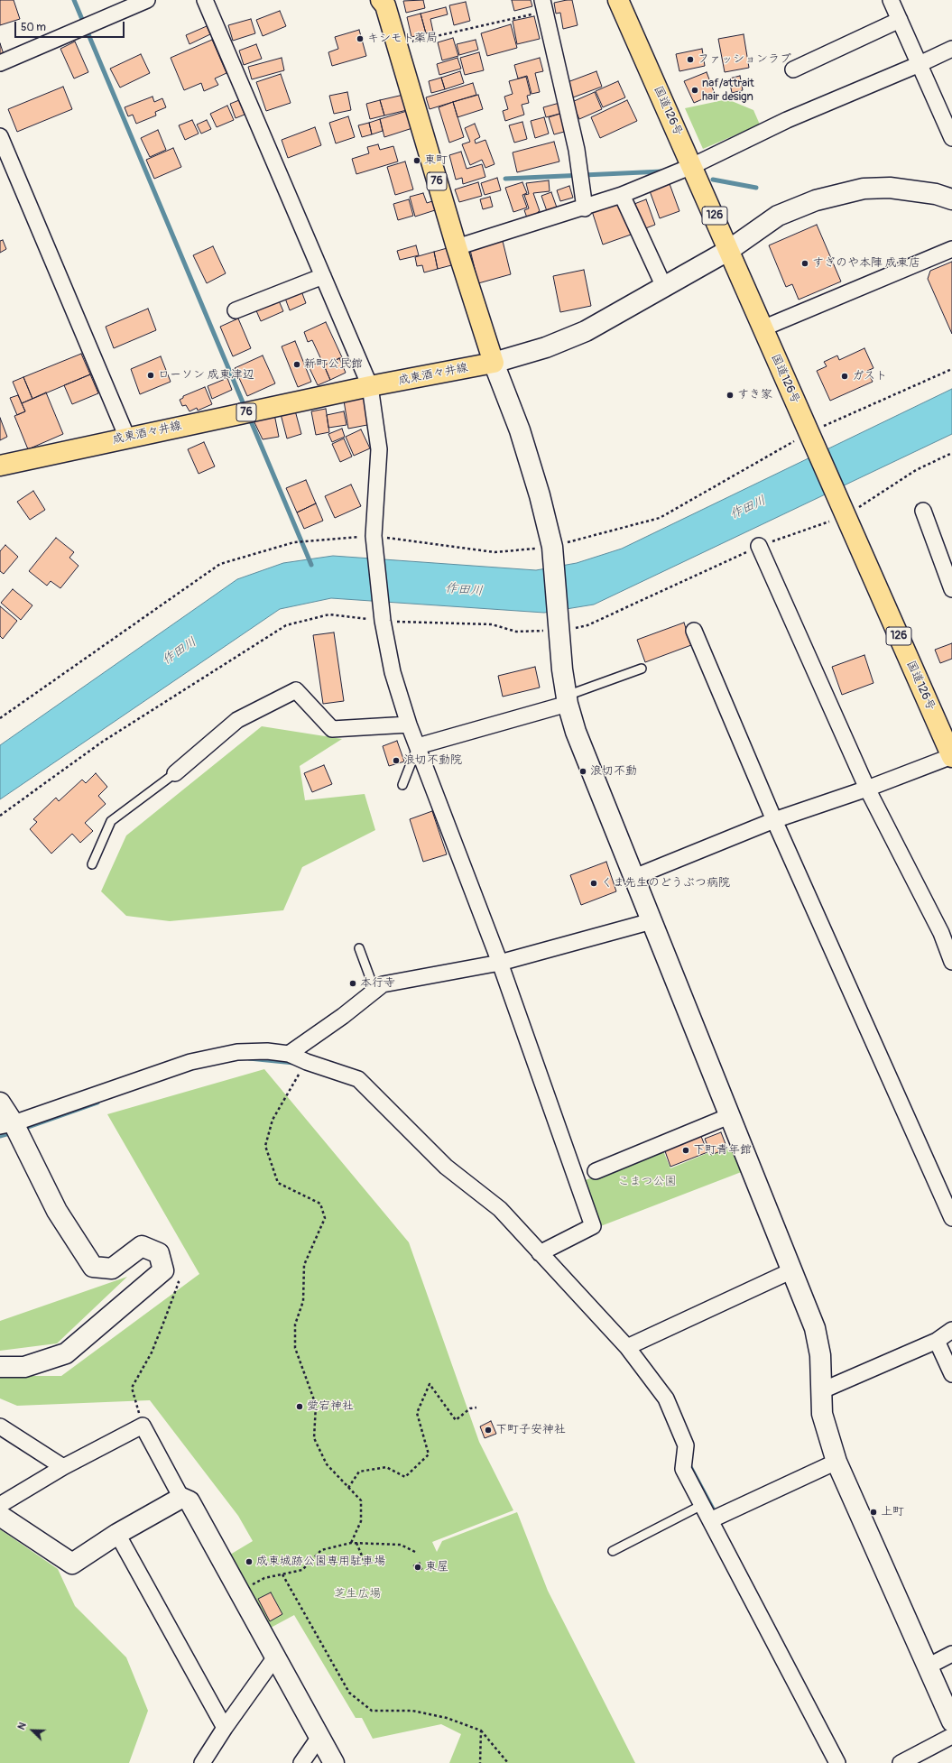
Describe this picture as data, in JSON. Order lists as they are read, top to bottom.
{
  "streets": {
    "main road": [
      "国道126号",
      "76",
      "126",
      "成東酒々井線"
    ]
  },
  "crossings": [
    ["76", "成東酒々井線"]
  ],
  "water": ["作田川"],
  "parks": ["こまつ公園", "芝生広場"],
  "places": [
    "キシモト薬局",
    "ファッションラブ",
    "naf/attrait hair design",
    "東町",
    "すぎのや本陣 成東店",
    "新町公民館",
    "ローソン 成東津辺",
    "ガスト",
    "すき家",
    "浪切不動院",
    "浪切不動",
    "くま先生のどうぶつ病院",
    "本行寺",
    "下町青年館",
    "愛宕神社",
    "下町子安神社",
    "上町",
    "成東城跡公園専用駐車場",
    "東屋"
  ],
  "scale_bar": "50 m",
  "north": "top left"
}
